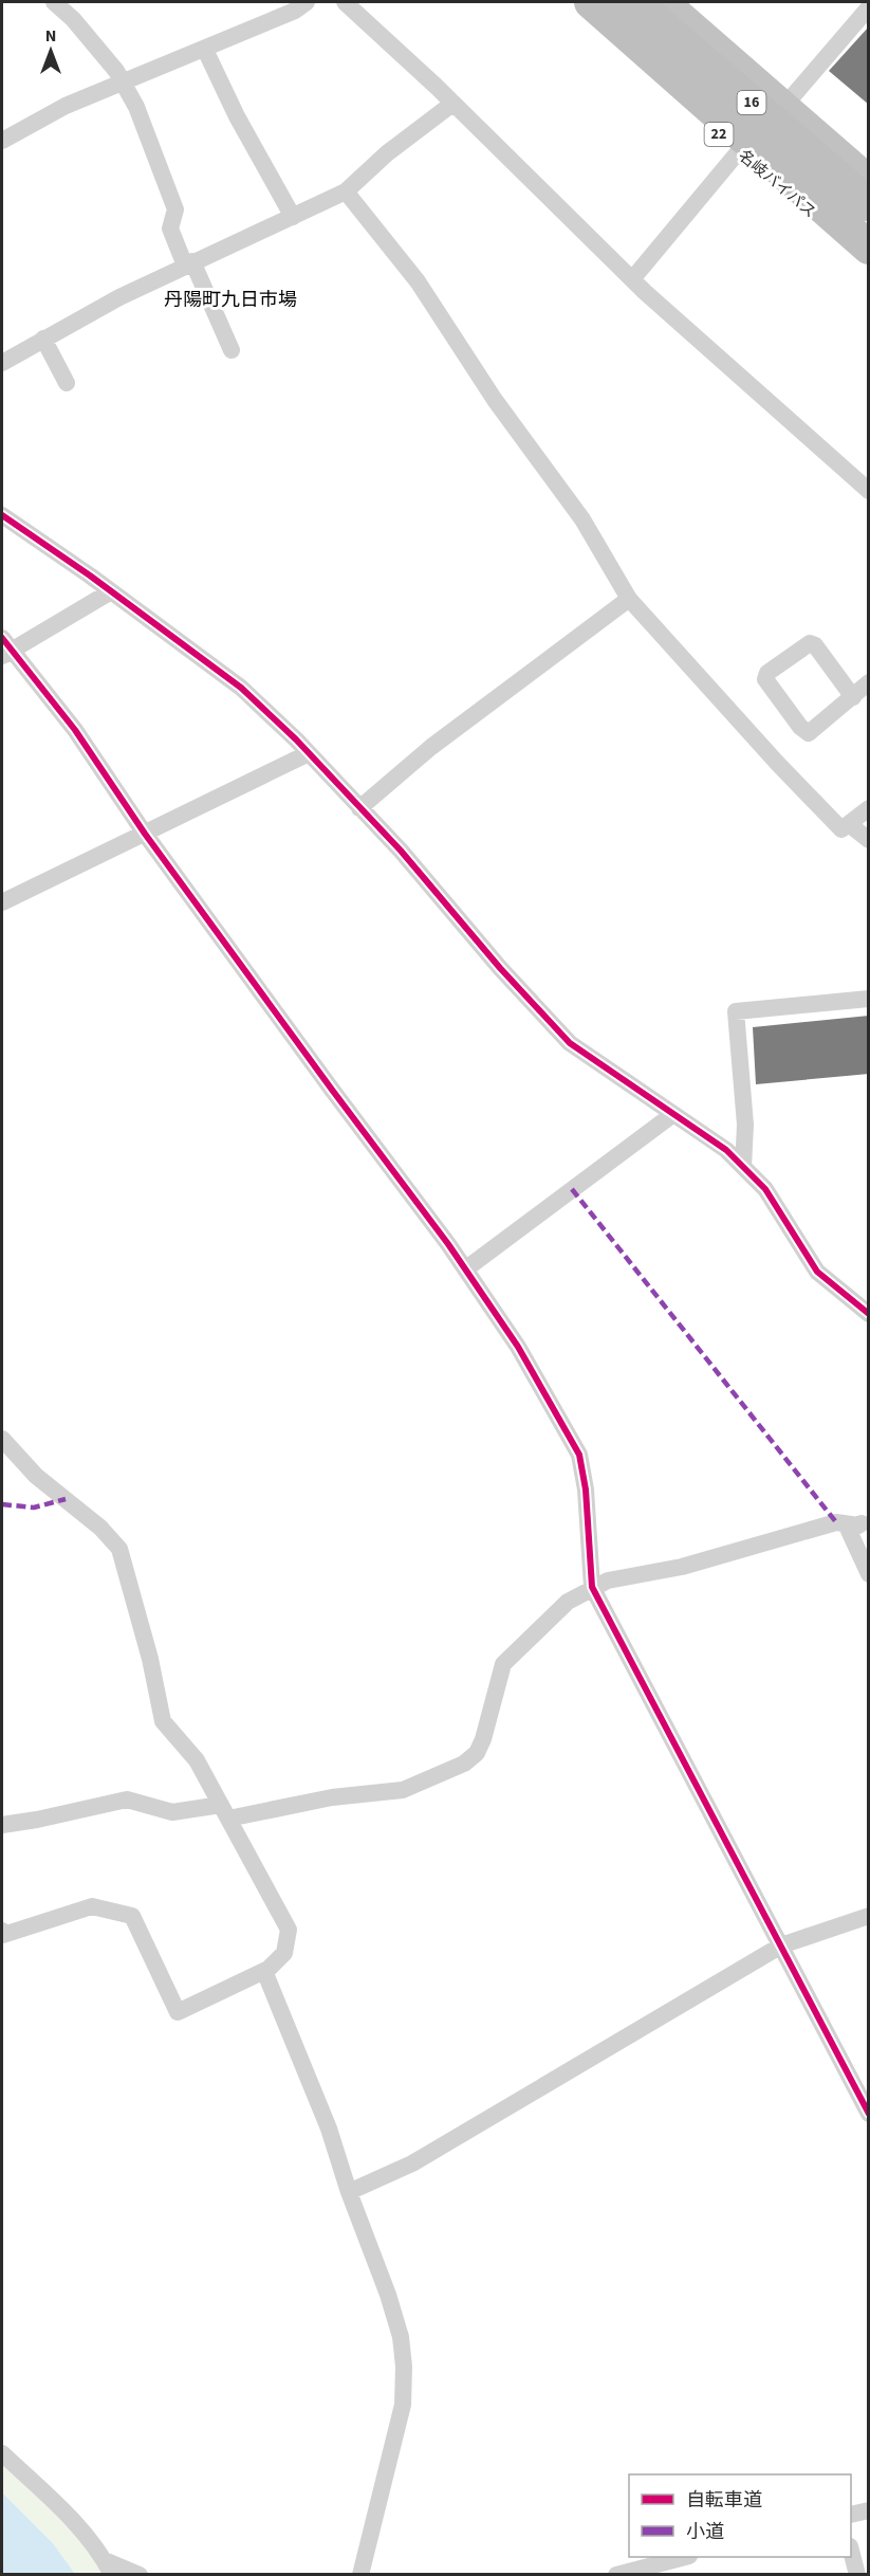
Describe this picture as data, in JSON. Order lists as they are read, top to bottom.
{
  "streets": {
    "highway": ["16", "22", "名岐バイパス"]
  },
  "districts": ["丹陽町九日市場"],
  "legend": ["自転車道", "小道"],
  "north": "top"
}
